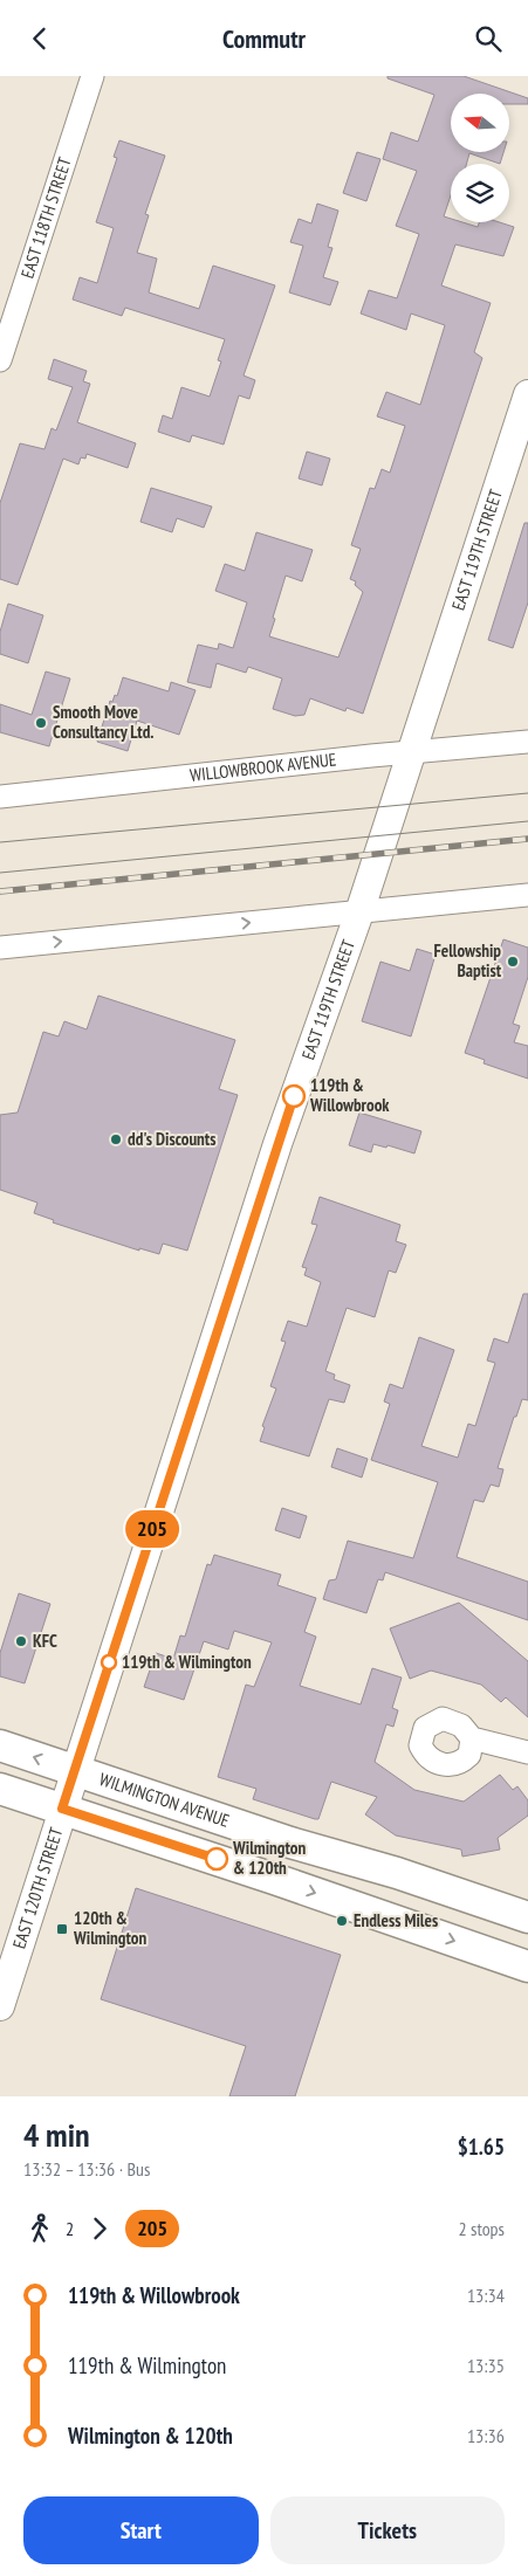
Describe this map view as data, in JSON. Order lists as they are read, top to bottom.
{
  "streets": {
    "main road": ["WILMINGTON AVENUE"],
    "street": [
      "EAST 118TH STREET",
      "EAST 119TH STREET",
      "WILLOWBROOK AVENUE",
      "EAST 120TH STREET"
    ]
  },
  "crossings": [
    ["EAST 119TH STREET", "WILLOWBROOK AVENUE"],
    ["EAST 119TH STREET", "WILMINGTON AVENUE"],
    ["EAST 119TH STREET", "EAST 120TH STREET"],
    ["WILMINGTON AVENUE", "EAST 120TH STREET"]
  ],
  "places": {
    "other": [
      "Smooth Move Consultancy Ltd.",
      "Fellowship Baptist",
      "119th & Willowbrook",
      "dd's Discounts",
      "KFC",
      "119th & Wilmington",
      "Wilmington & 120th",
      "Endless Miles"
    ],
    "transit": ["120th & Wilmington"]
  },
  "lines": ["bus line 205"],
  "north": "left",
  "page": {
    "header": "Commutr",
    "on_map": "205",
    "heading": ["4 min", "13:32 – 13:36 · Bus", "$1.65"],
    "legs": ["2", "205", "2 stops"],
    "list": [
      {
        "name": "119th & Willowbrook",
        "value": "13:34"
      },
      {
        "name": "119th & Wilmington",
        "value": "13:35"
      },
      {
        "name": "Wilmington & 120th",
        "value": "13:36"
      }
    ],
    "buttons": ["Start", "Tickets"]
  }
}
